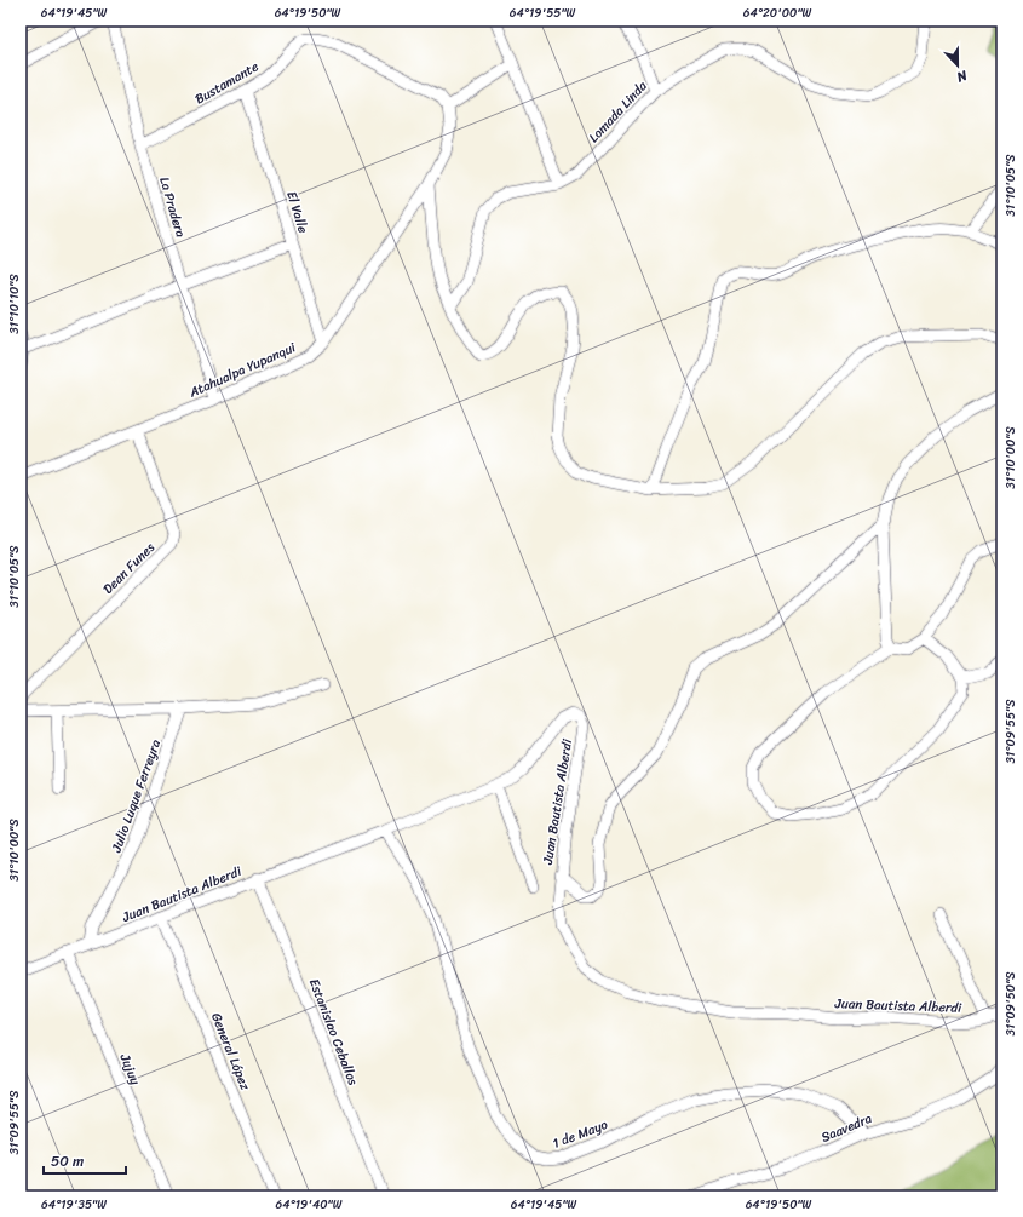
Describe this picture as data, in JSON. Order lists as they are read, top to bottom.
{
  "streets": {
    "street": [
      "Bustamante",
      "Lomada Linda",
      "La Pradera",
      "El Valle",
      "Atahualpa Yupanqui",
      "Dean Funes",
      "Julio Luque Ferreyra",
      "Juan Bautista Alberdi",
      "Estanislao Ceballos",
      "General López",
      "Jujuy",
      "Saavedra",
      "1 de Mayo"
    ]
  },
  "crossings": [
    ["Bustamante", "La Pradera"],
    ["Bustamante", "El Valle"],
    ["Bustamante", "Atahualpa Yupanqui"],
    ["La Pradera", "Atahualpa Yupanqui"],
    ["El Valle", "Atahualpa Yupanqui"],
    ["Atahualpa Yupanqui", "Dean Funes"],
    ["Julio Luque Ferreyra", "Juan Bautista Alberdi"],
    ["Juan Bautista Alberdi", "Estanislao Ceballos"],
    ["Juan Bautista Alberdi", "General López"],
    ["Juan Bautista Alberdi", "Jujuy"],
    ["Juan Bautista Alberdi", "1 de Mayo"],
    ["Saavedra", "1 de Mayo"]
  ],
  "scale_bar": "50 m",
  "north": "bottom",
  "coordinates": [
    "64°19'45\"W",
    "64°19'50\"W",
    "64°19'55\"W",
    "64°20'00\"W",
    "31°10'05\"S",
    "31°10'10\"S",
    "31°10'00\"S",
    "31°09'55\"S",
    "31°09'50\"S",
    "64°19'35\"W",
    "64°19'40\"W"
  ]
}
